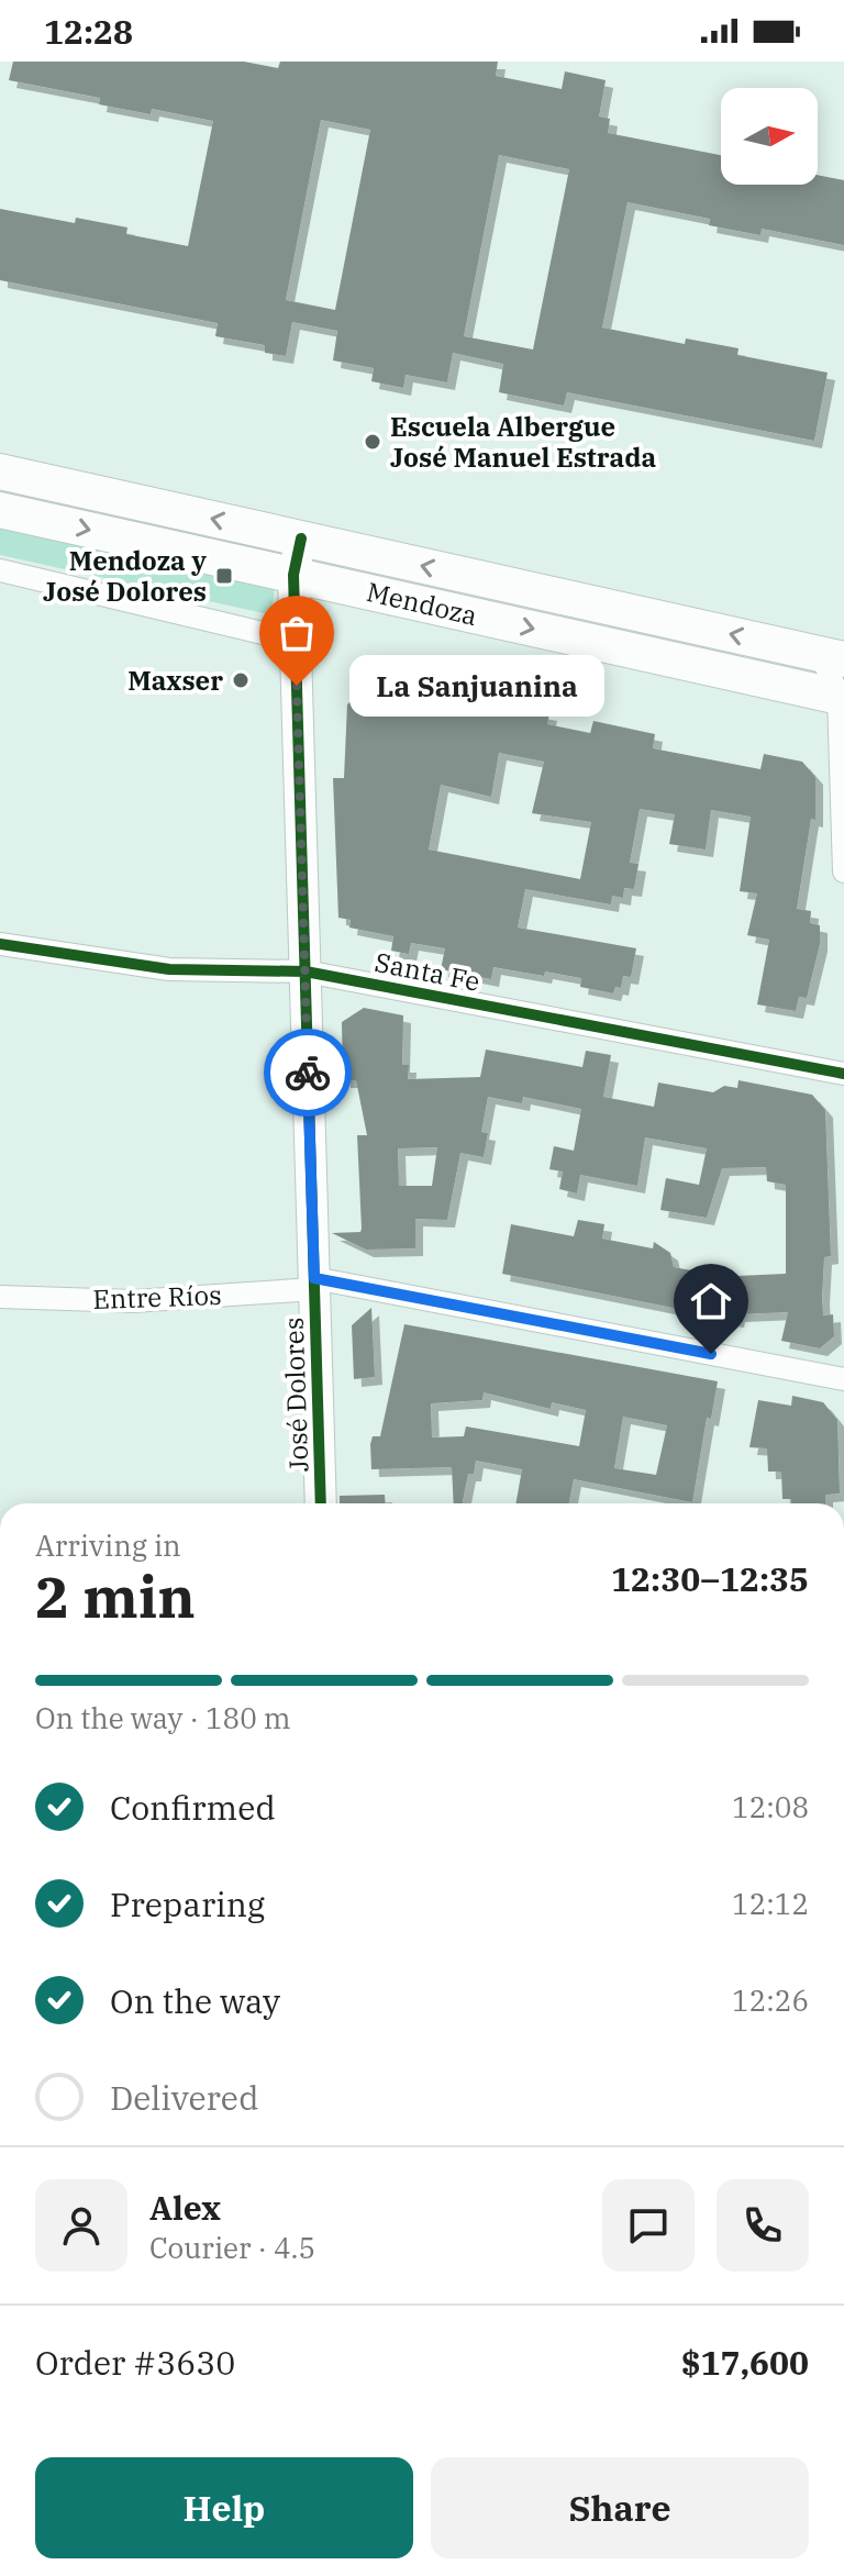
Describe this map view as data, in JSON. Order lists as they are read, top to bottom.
{
  "streets": {
    "main road": ["Mendoza"],
    "street": ["Santa Fe", "Entre Ríos", "José Dolores"]
  },
  "crossings": [
    ["Mendoza", "José Dolores"],
    ["Santa Fe", "José Dolores"],
    ["Entre Ríos", "José Dolores"]
  ],
  "places": {
    "other": ["Escuela Albergue José Manuel Estrada", "Maxser", "La Sanjuanina"],
    "transit": ["Mendoza y José Dolores"]
  },
  "north": "right",
  "page": {
    "status": "12:28",
    "bubble": "La Sanjuanina",
    "heading": ["2 min", "Arriving in", "12:30–12:35"],
    "panel": [
      "Alex",
      "Courier · 4.5",
      "Order #3630",
      "$17,600"
    ],
    "bar": "On the way · 180 m",
    "list": [
      ["Confirmed", "12:08"],
      ["Preparing", "12:12"],
      ["On the way", "12:26"],
      "Delivered"
    ],
    "buttons": ["Help", "Share"]
  }
}
